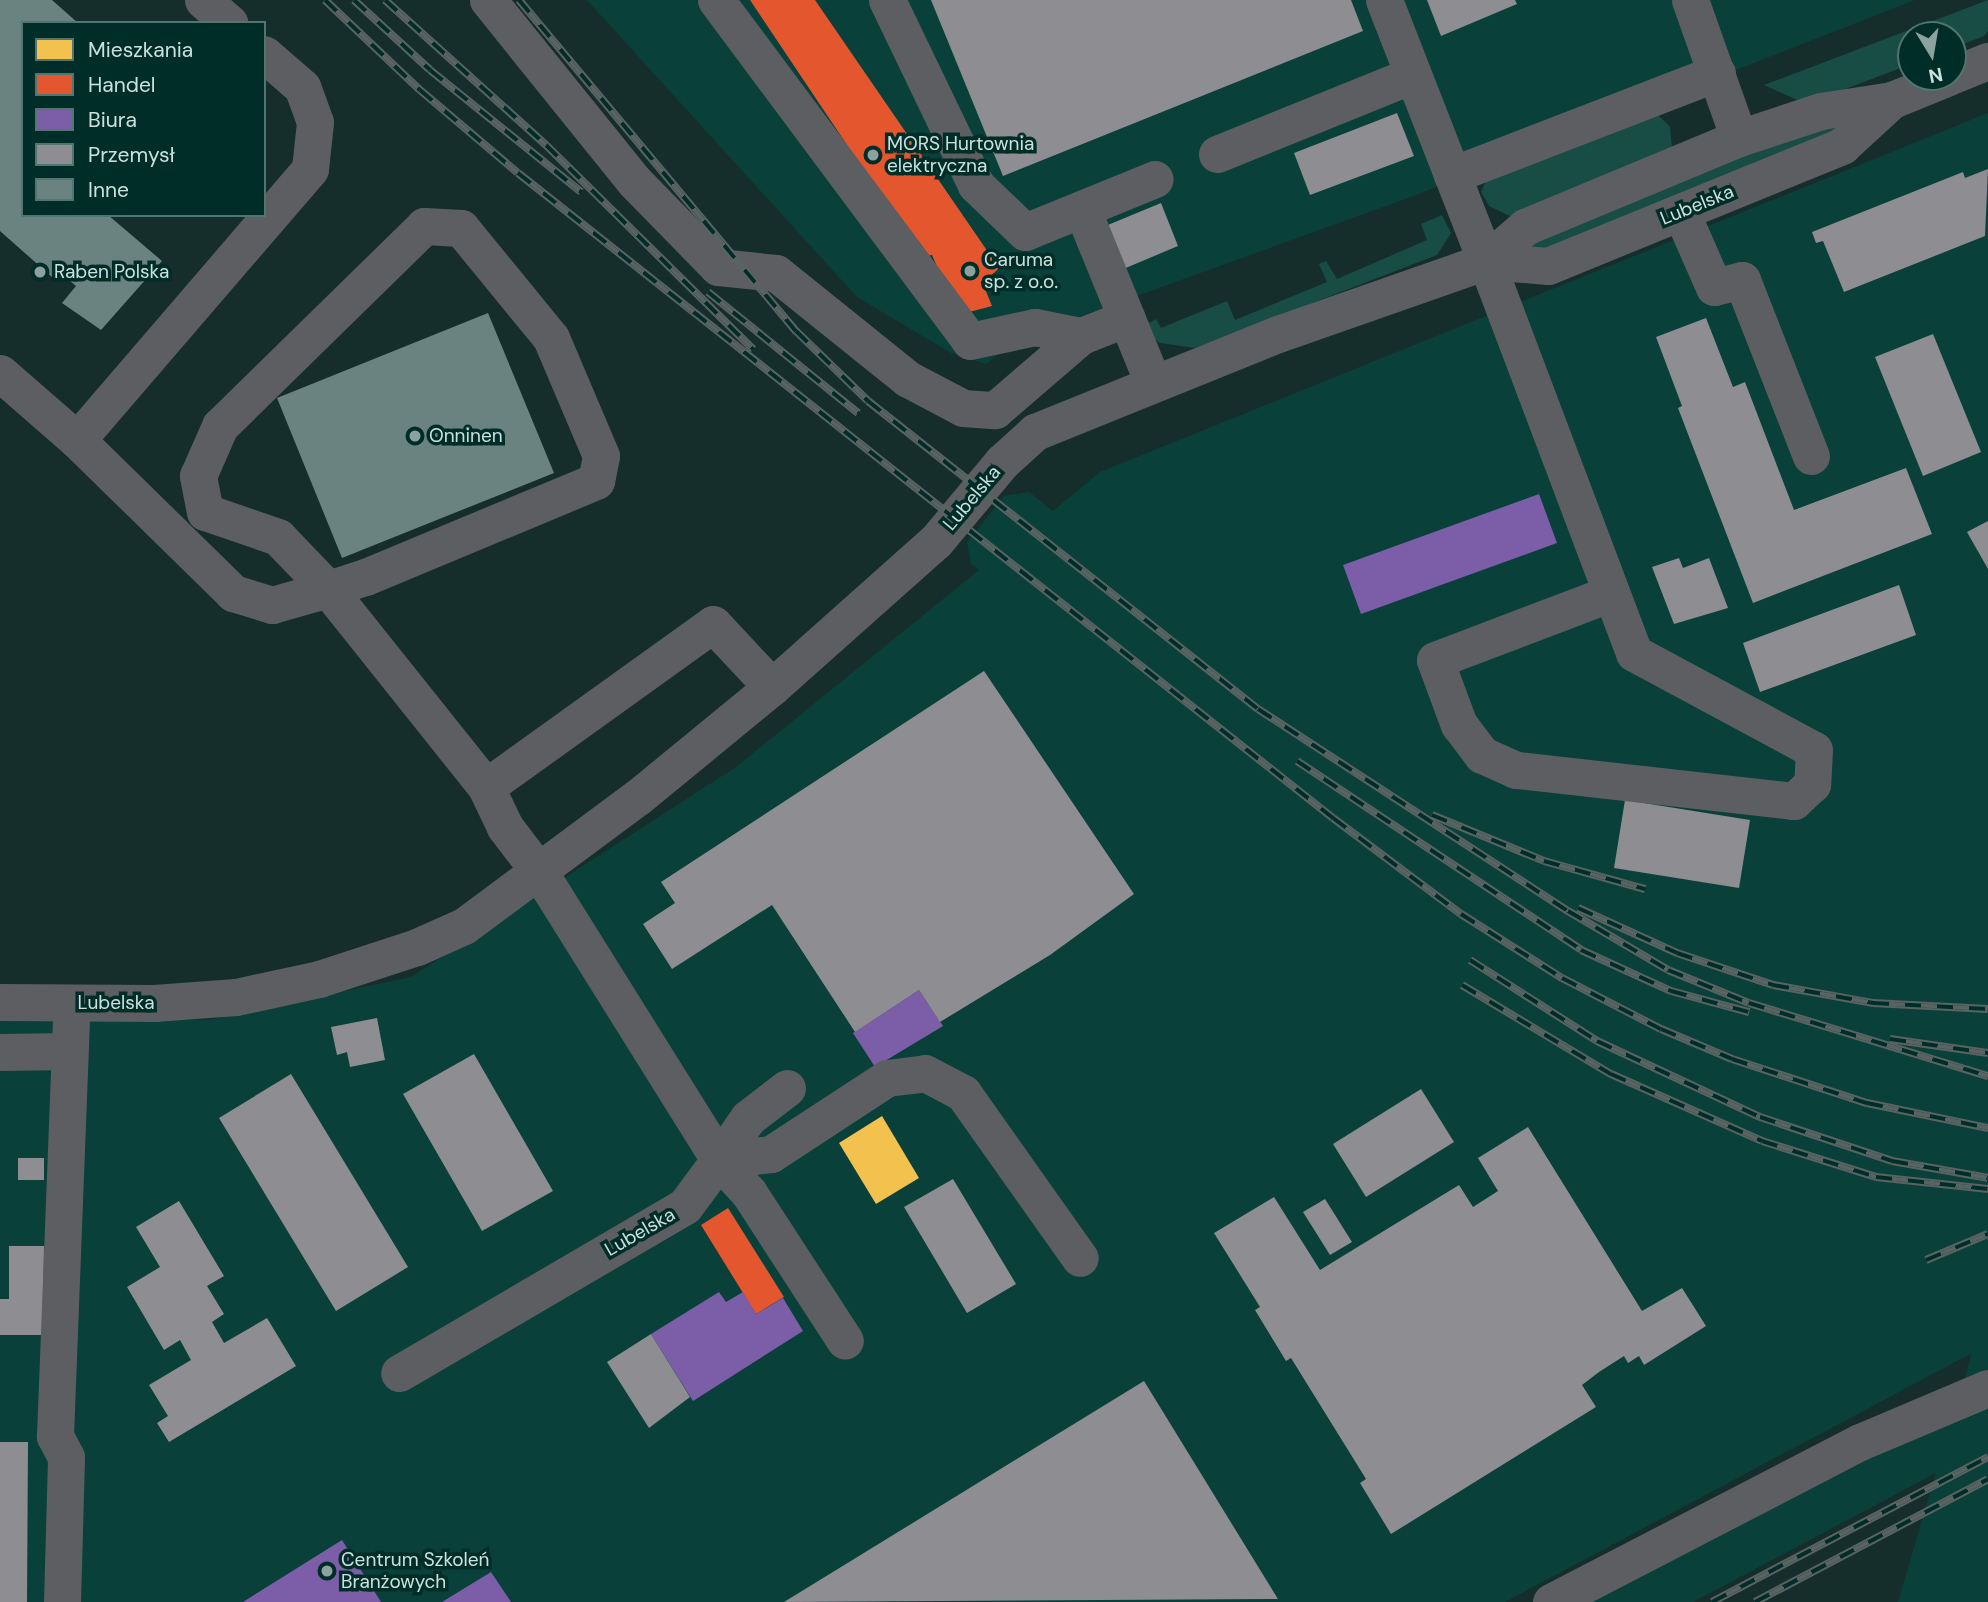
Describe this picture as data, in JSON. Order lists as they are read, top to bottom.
{
  "streets": {
    "street": ["Lubelska"]
  },
  "places": [
    "MORS Hurtownia elektryczna",
    "Caruma sp. z o.o.",
    "Raben Polska",
    "Onninen",
    "Centrum Szkoleń Branżowych"
  ],
  "legend": [
    "Mieszkania",
    "Handel",
    "Biura",
    "Przemysł",
    "Inne"
  ],
  "north": "bottom"
}
